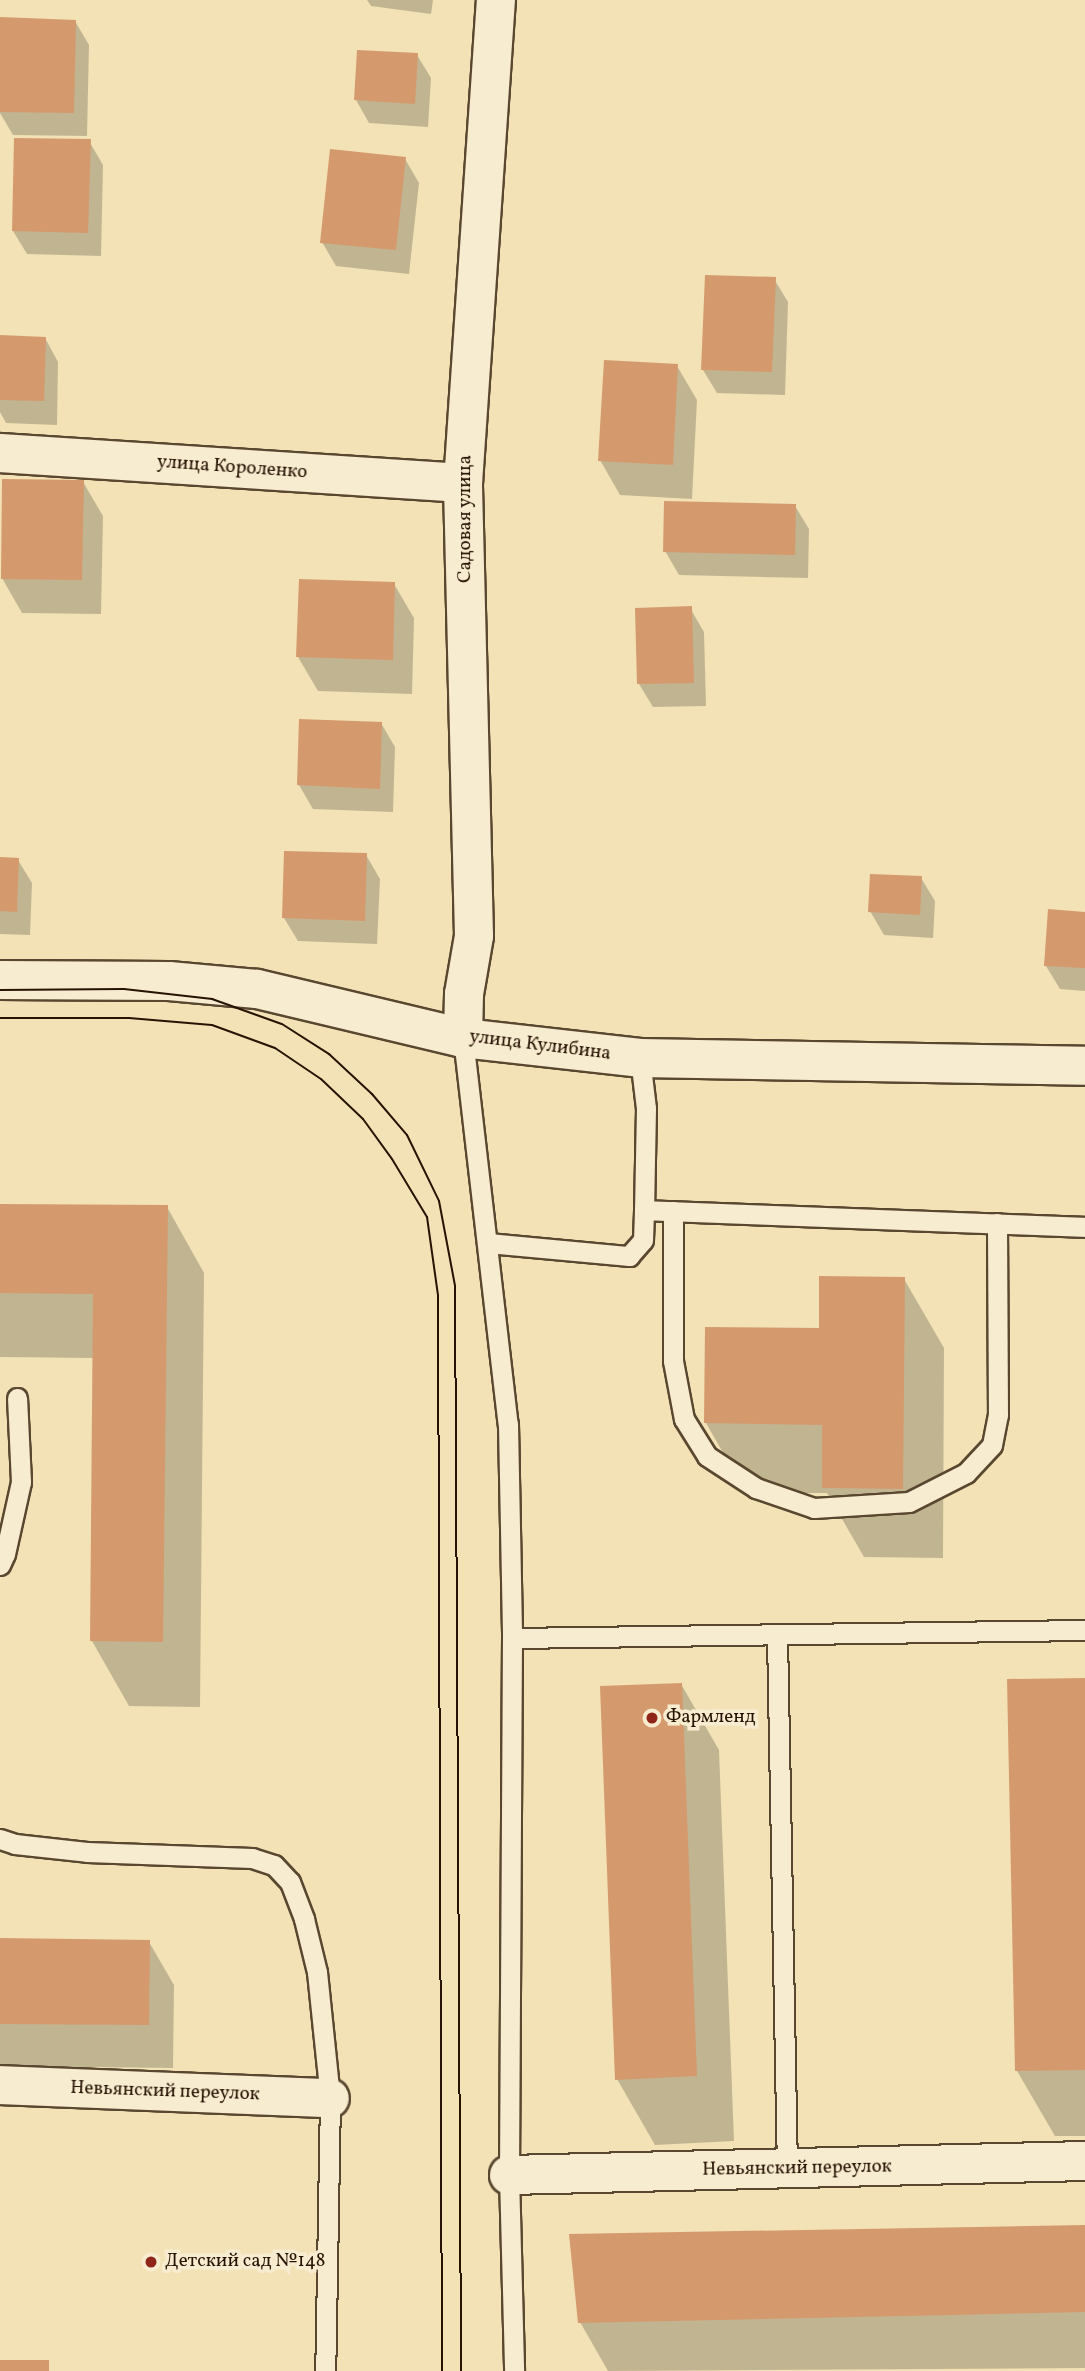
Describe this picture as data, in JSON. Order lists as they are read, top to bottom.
{
  "streets": {
    "street": [
      "улица Короленко",
      "Садовая улица",
      "улица Кулибина",
      "Невьянский переулок"
    ]
  },
  "crossings": [
    ["улица Короленко", "Садовая улица"],
    ["Садовая улица", "улица Кулибина"]
  ],
  "places": ["Фармленд", "Детский сад №148"]
}
